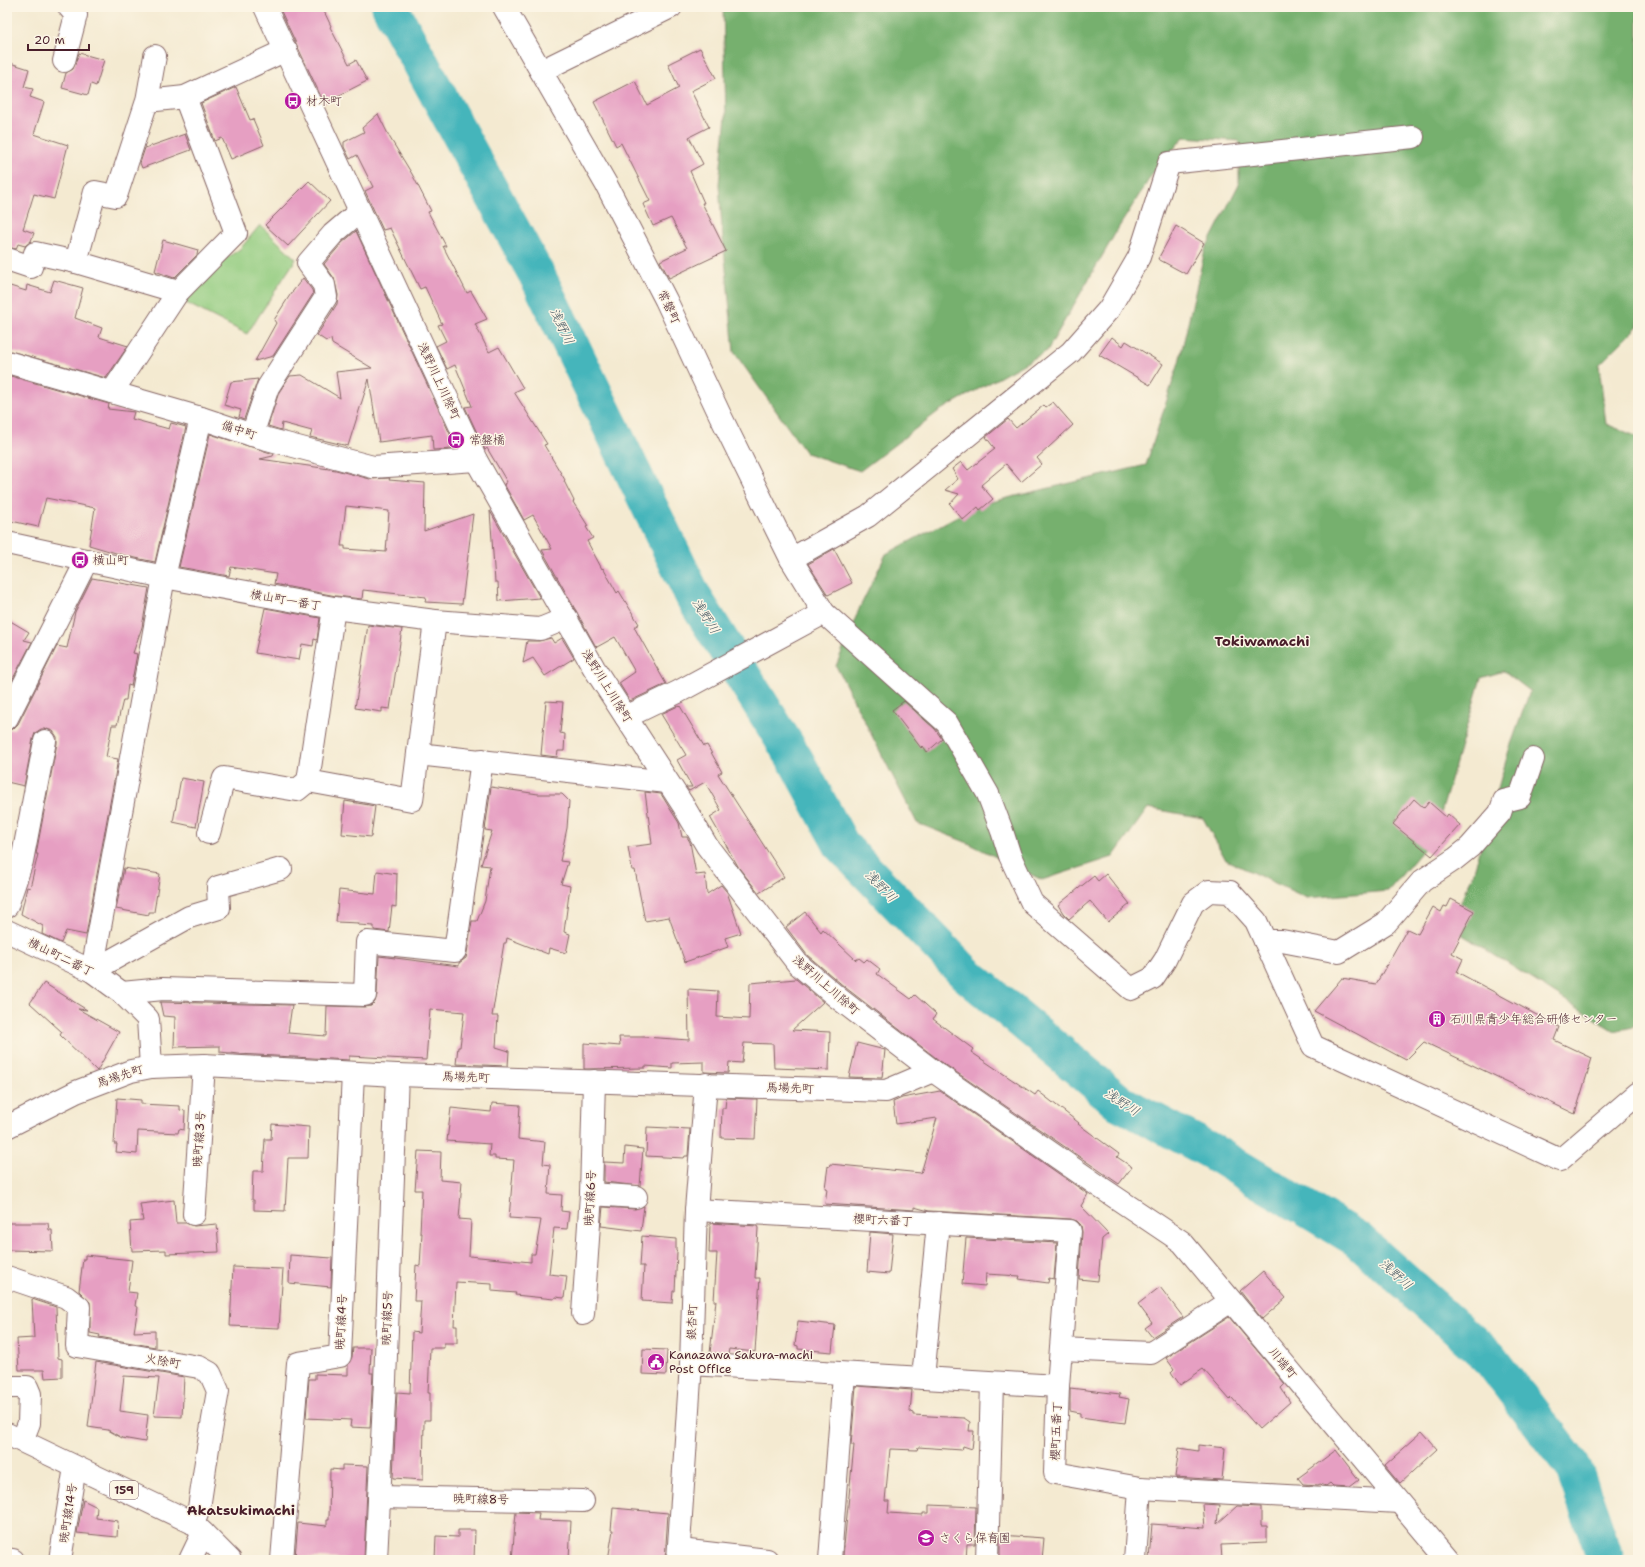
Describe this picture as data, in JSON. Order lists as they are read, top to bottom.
{
  "streets": {
    "main road": [
      "常磐町",
      "浅野川上川除町",
      "備中町",
      "横山町一番丁",
      "横山町二番丁",
      "馬場先町",
      "暁町線3号",
      "暁町線6号",
      "櫻町六番丁",
      "暁町線5号",
      "暁町線4号",
      "銀杏町",
      "火除町",
      "川端町",
      "櫻町五番丁",
      "159",
      "暁町線8号",
      "暁町線14号"
    ]
  },
  "crossings": [
    ["浅野川上川除町", "備中町"],
    ["浅野川上川除町", "横山町一番丁"],
    ["浅野川上川除町", "馬場先町"],
    ["浅野川上川除町", "川端町"],
    ["横山町二番丁", "馬場先町"],
    ["馬場先町", "暁町線3号"],
    ["馬場先町", "暁町線6号"],
    ["馬場先町", "暁町線5号"],
    ["馬場先町", "暁町線4号"],
    ["馬場先町", "銀杏町"],
    ["櫻町六番丁", "銀杏町"],
    ["暁町線5号", "暁町線8号"],
    ["銀杏町", "櫻町五番丁"],
    ["火除町", "159"],
    ["川端町", "櫻町五番丁"],
    ["159", "暁町線14号"]
  ],
  "districts": ["Tokiwamachi", "Akatsukimachi"],
  "water": ["浅野川"],
  "places": {
    "bus stop": ["材木町", "常盤橋", "横山町"],
    "building": ["石川県青少年総合研修センター"],
    "public building": ["Kanazawa Sakura-machi Post Office"],
    "school or university": ["さくら保育園"]
  },
  "scale_bar": "20 m"
}
